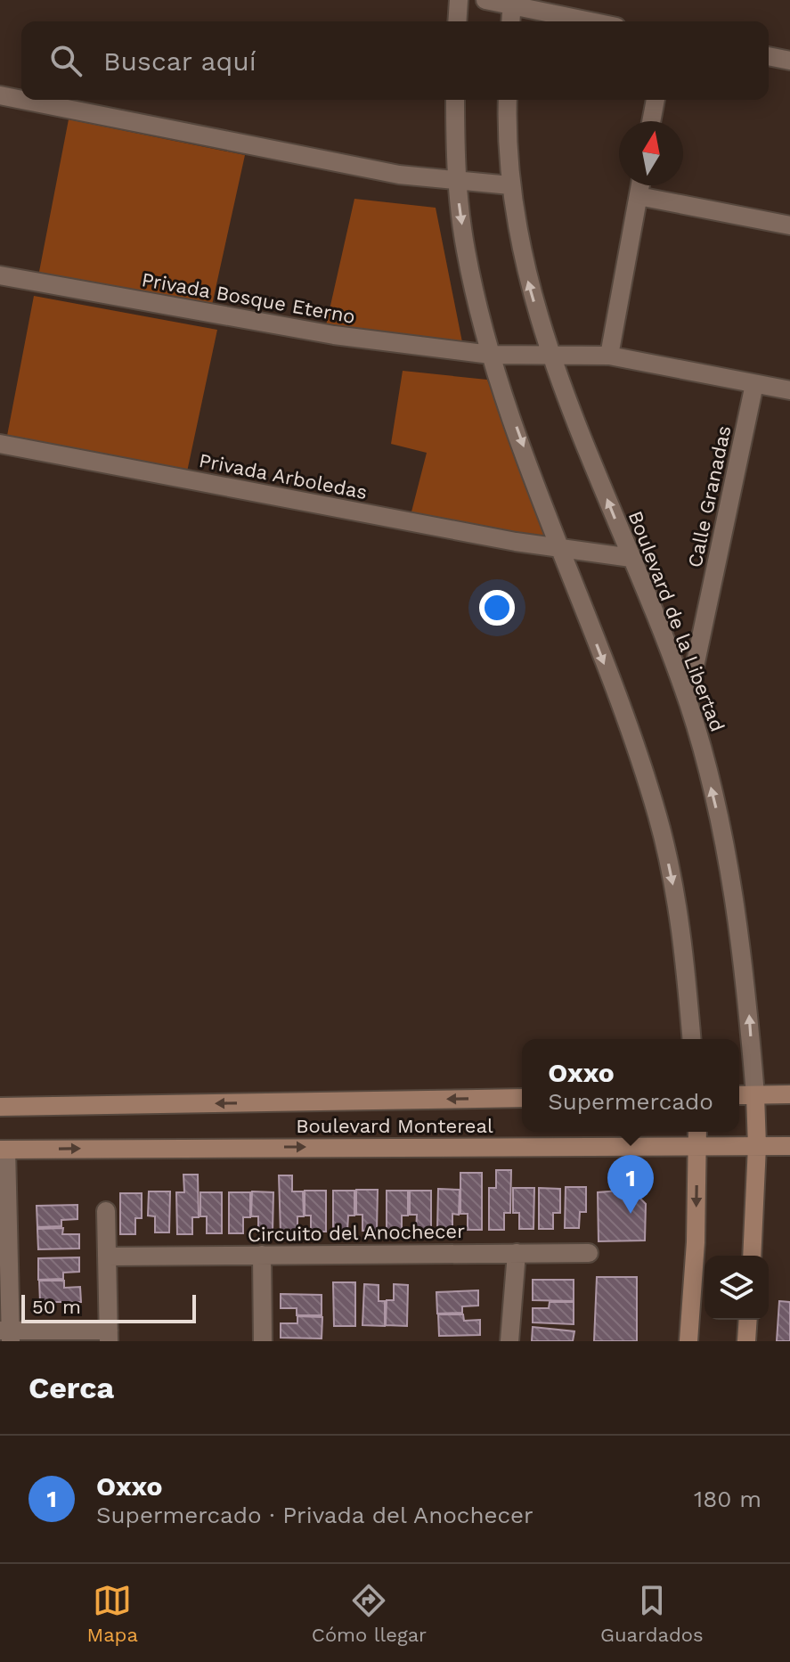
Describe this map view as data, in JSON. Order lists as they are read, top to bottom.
{
  "streets": {
    "street": [
      "Privada Bosque Eterno",
      "Privada Arboledas",
      "Calle Granadas",
      "Boulevard de la Libertad",
      "Boulevard Montereal",
      "Circuito del Anochecer"
    ]
  },
  "crossings": [
    ["Privada Bosque Eterno", "Calle Granadas"],
    ["Privada Bosque Eterno", "Boulevard de la Libertad"],
    ["Privada Arboledas", "Boulevard de la Libertad"],
    ["Calle Granadas", "Boulevard de la Libertad"],
    ["Boulevard de la Libertad", "Boulevard Montereal"]
  ],
  "scale_bar": "50 m",
  "north": "top",
  "page": {
    "search": "Buscar aquí",
    "popup": ["Oxxo", "Supermercado"],
    "pins": "1",
    "scale": "50 m",
    "heading": "Cerca",
    "list": [
      {
        "mark": "1",
        "name": "Oxxo",
        "note": "Supermercado · Privada del Anochecer",
        "value": "180 m"
      }
    ],
    "nav": ["Mapa", "Cómo llegar", "Guardados"]
  }
}
